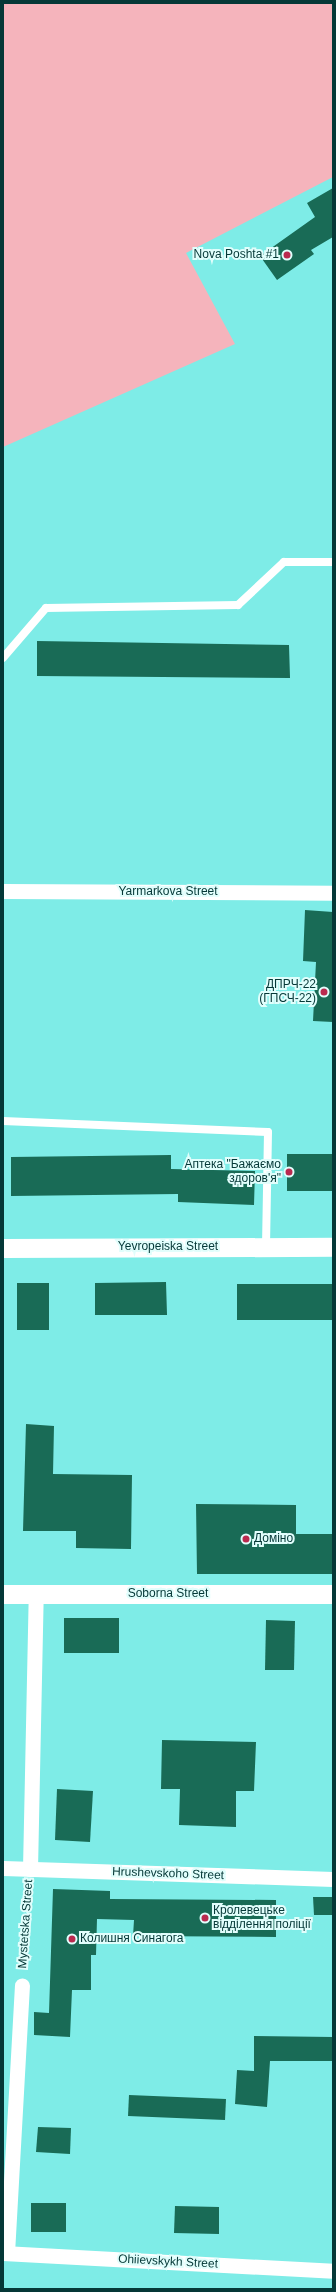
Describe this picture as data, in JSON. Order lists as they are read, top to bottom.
{
  "streets": {
    "street": [
      "Yarmarkova Street",
      "Yevropeiska Street",
      "Soborna Street",
      "Hrushevskoho Street",
      "Mystetska Street",
      "Ohiievskykh Street"
    ]
  },
  "crossings": [
    ["Soborna Street", "Mystetska Street"],
    ["Hrushevskoho Street", "Mystetska Street"],
    ["Mystetska Street", "Ohiievskykh Street"]
  ],
  "places": [
    "Nova Poshta #1",
    "ДПРЧ-22 (ГПСЧ-22)",
    "Аптека \"Бажаємо здоров'я\"",
    "Доміно",
    "Кролевецьке відділення поліції",
    "Колишня Синагога"
  ]
}
